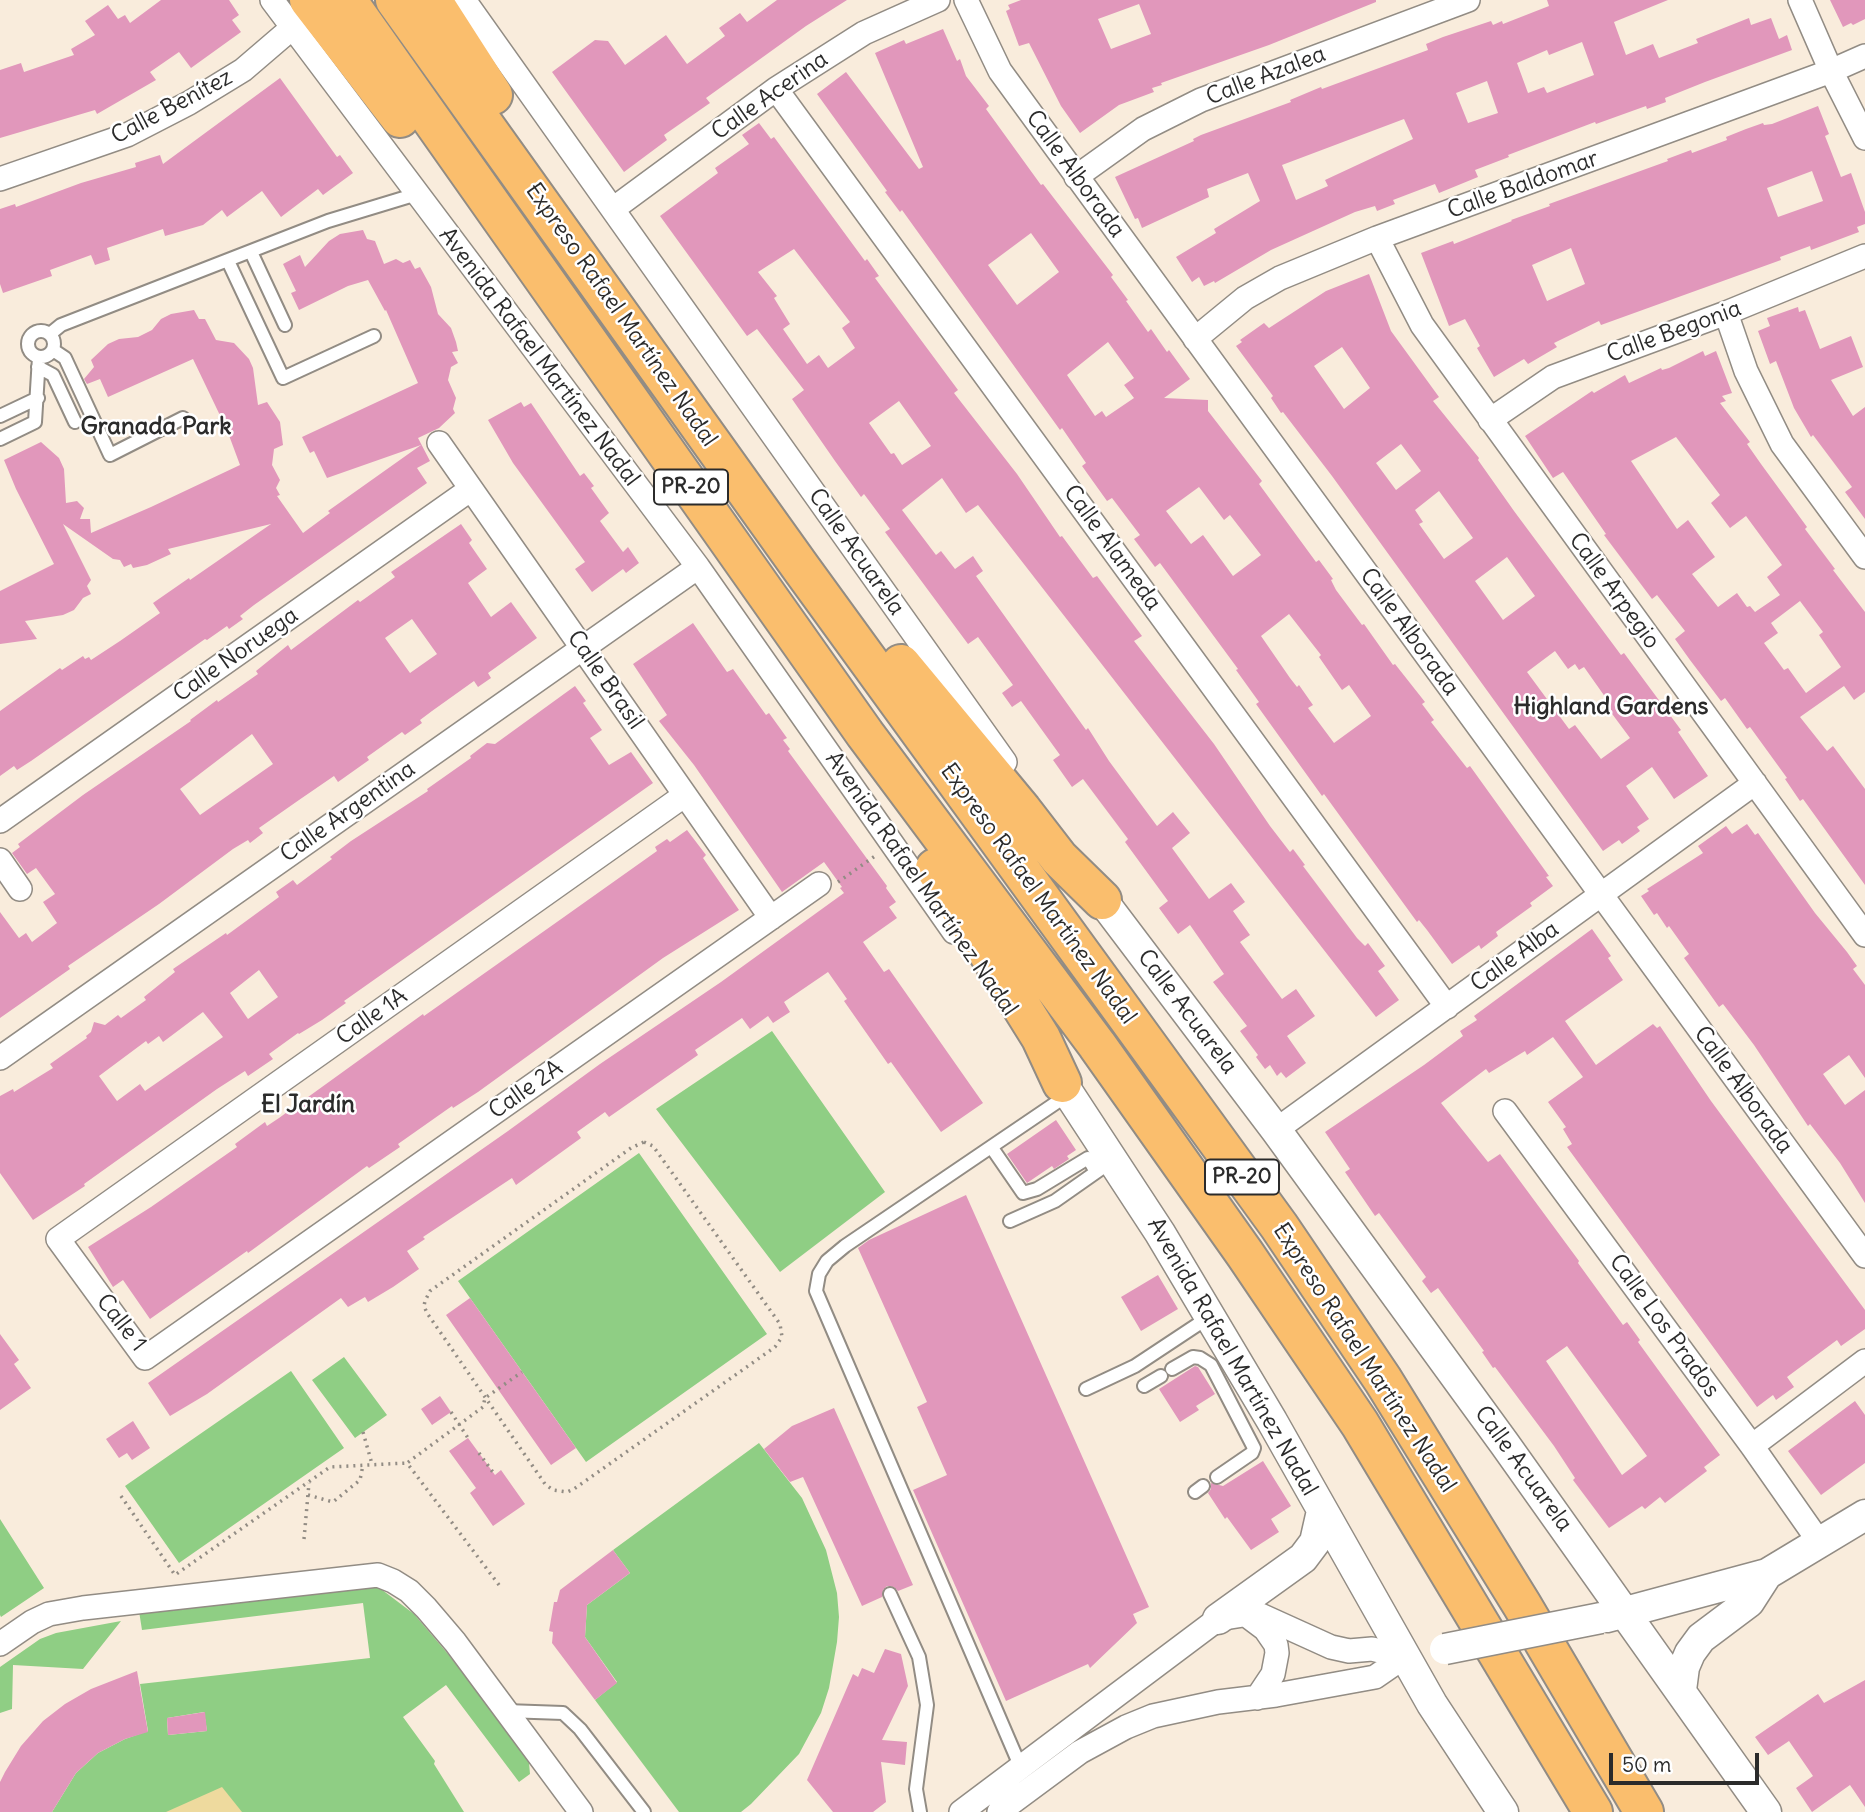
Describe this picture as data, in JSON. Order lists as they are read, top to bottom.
{
  "streets": {
    "highway": ["Expreso Rafael Martínez Nadal", "PR-20"],
    "street": [
      "Calle Azalea",
      "Calle Acerina",
      "Calle Benítez",
      "Calle Alborada",
      "Calle Baldomar",
      "Calle Begonia",
      "Avenida Rafael Martínez Nadal",
      "Calle Alameda",
      "Calle Acuarela",
      "Calle Arpegio",
      "Calle Noruega",
      "Calle Brasil",
      "Calle Argentina",
      "Calle Alba",
      "Calle 1A",
      "Calle 2A",
      "Calle 1",
      "Calle Los Prados"
    ]
  },
  "crossings": [
    ["Calle Azalea", "Calle Alborada"],
    ["Calle Acerina", "Calle Alameda"],
    ["Calle Acerina", "Calle Acuarela"],
    ["Calle Benítez", "Avenida Rafael Martínez Nadal"],
    ["Calle Alborada", "Calle Baldomar"],
    ["Calle Alborada", "Calle Alba"],
    ["Calle Baldomar", "Calle Arpegio"],
    ["Calle Begonia", "Calle Arpegio"],
    ["Avenida Rafael Martínez Nadal", "Calle Argentina"],
    ["Calle Alameda", "Calle Alba"],
    ["Calle Acuarela", "Calle Alba"],
    ["Calle Arpegio", "Calle Alba"],
    ["Calle Noruega", "Calle Brasil"],
    ["Calle Brasil", "Calle Argentina"],
    ["Calle Brasil", "Calle 1A"],
    ["Calle Brasil", "Calle 2A"],
    ["Calle 1A", "Calle 1"],
    ["Calle 2A", "Calle 1"]
  ],
  "districts": ["Granada Park", "Highland Gardens", "El Jardín"],
  "scale_bar": "50 m"
}
